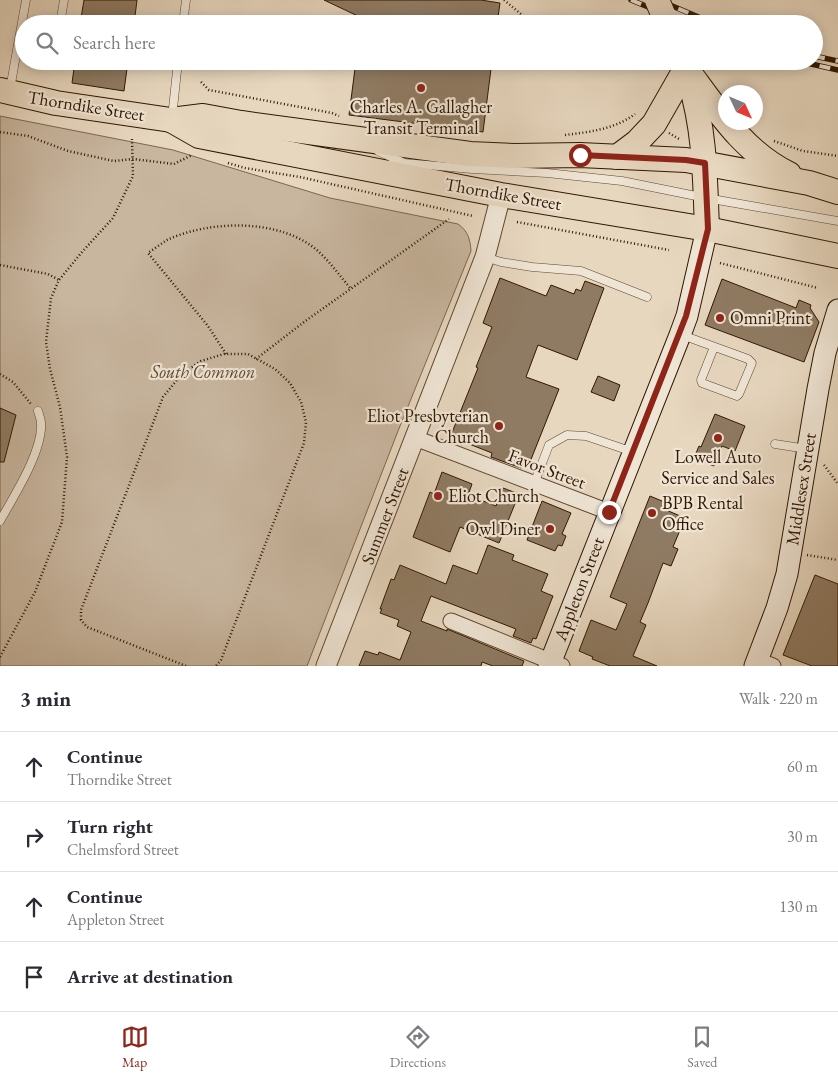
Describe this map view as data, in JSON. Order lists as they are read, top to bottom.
{
  "streets": {
    "main road": ["Thorndike Street", "Middlesex Street", "Appleton Street"],
    "street": ["Favor Street", "Summer Street"]
  },
  "crossings": [
    ["Thorndike Street", "Summer Street"],
    ["Thorndike Street", "Appleton Street"],
    ["Favor Street", "Summer Street"],
    ["Favor Street", "Appleton Street"]
  ],
  "parks": ["South Common"],
  "places": [
    "Charles A. Gallagher Transit Terminal",
    "Omni Print",
    "Eliot Presbyterian Church",
    "Lowell Auto Service and Sales",
    "Eliot Church",
    "BPB Rental Office",
    "Owl Diner"
  ],
  "north": "bottom right",
  "page": {
    "search": "Search here",
    "heading": ["3 min", "Walk · 220 m"],
    "list": [
      ["Continue", "Thorndike Street", "60 m"],
      ["Turn right", "Chelmsford Street", "30 m"],
      ["Continue", "Appleton Street", "130 m"],
      "Arrive at destination"
    ],
    "nav": ["Map", "Directions", "Saved"]
  }
}
